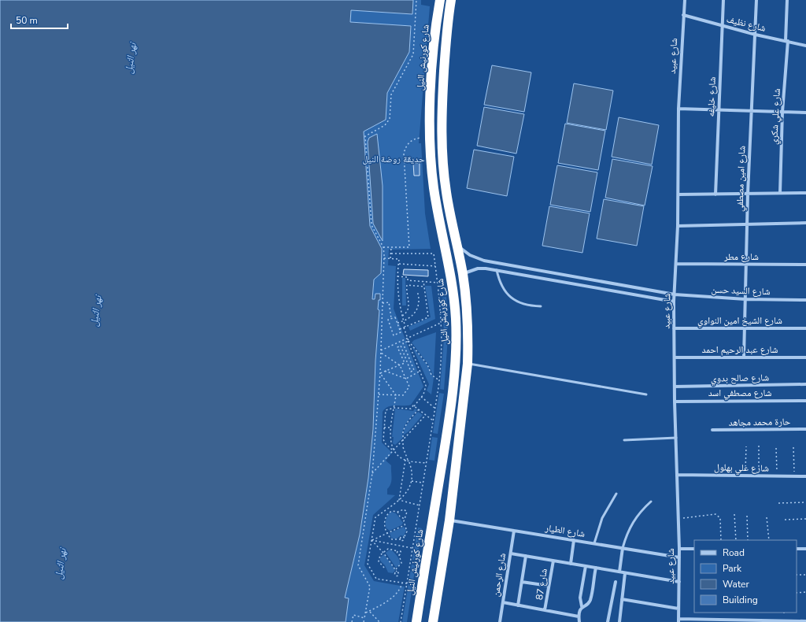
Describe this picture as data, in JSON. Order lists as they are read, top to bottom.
{
  "streets": {
    "highway": ["شارع كورنيش النيل"],
    "street": [
      "شارع نظيف",
      "شارع عبيد",
      "شارع خليفه",
      "شارع علي شكري",
      "شارع امين مصطفي",
      "شارع مطر",
      "شارع السيد حسن",
      "شارع الشيخ امين النواوي",
      "شارع عبد الرحيم احمد",
      "شارع صالح بدوي",
      "شارع مصطفي اسد",
      "حارة محمد مجاهد",
      "شارع علي بهلول",
      "شارع الطيار",
      "شارع الرحمن",
      "شارع 87"
    ]
  },
  "crossings": [
    ["شارع نظيف", "شارع عبيد"],
    ["شارع نظيف", "شارع خليفه"],
    ["شارع نظيف", "شارع علي شكري"],
    ["شارع نظيف", "شارع امين مصطفي"],
    ["شارع عبيد", "شارع مطر"],
    ["شارع عبيد", "شارع السيد حسن"],
    ["شارع عبيد", "شارع الشيخ امين النواوي"],
    ["شارع عبيد", "شارع عبد الرحيم احمد"],
    ["شارع عبيد", "شارع صالح بدوي"],
    ["شارع عبيد", "شارع مصطفي اسد"],
    ["شارع عبيد", "شارع علي بهلول"],
    ["شارع عبيد", "شارع الطيار"],
    ["شارع امين مصطفي", "شارع مطر"],
    ["شارع امين مصطفي", "شارع السيد حسن"],
    ["شارع امين مصطفي", "شارع الشيخ امين النواوي"],
    ["شارع امين مصطفي", "شارع عبد الرحيم احمد"],
    ["شارع الطيار", "شارع الرحمن"]
  ],
  "water": ["نهر النيل"],
  "parks": ["حديقة روضة النيل"],
  "legend": [
    "Road",
    "Park",
    "Water",
    "Building"
  ],
  "scale_bar": "50 m"
}
